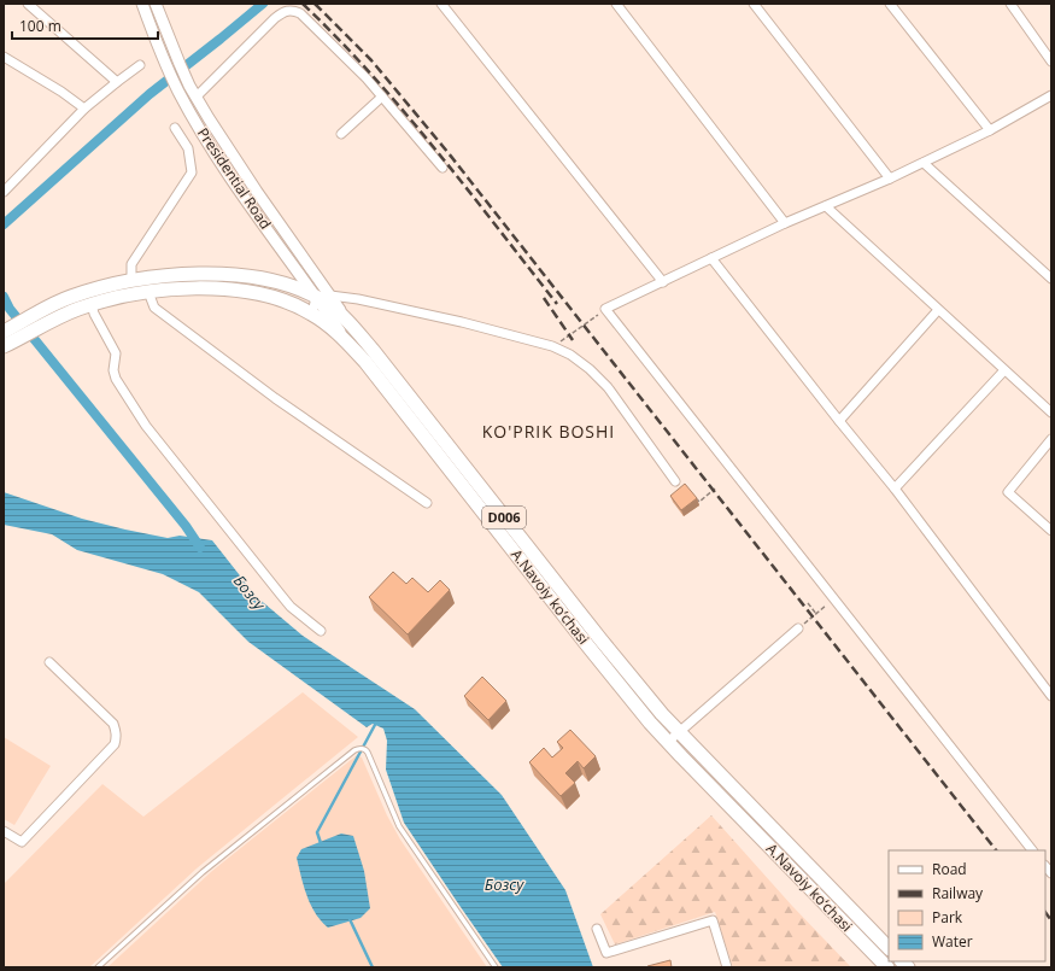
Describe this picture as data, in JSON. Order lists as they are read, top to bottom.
{
  "streets": {
    "main road": ["D006", "A.Navoiy ko‘chasi"],
    "street": ["Presidential Road"]
  },
  "crossings": [
    ["Presidential Road", "D006"],
    ["Presidential Road", "A.Navoiy ko‘chasi"],
    ["D006", "A.Navoiy ko‘chasi"]
  ],
  "districts": ["KO'PRIK BOSHI"],
  "water": ["Бозсу"],
  "legend": [
    "Road",
    "Railway",
    "Park",
    "Water"
  ],
  "scale_bar": "100 m"
}
